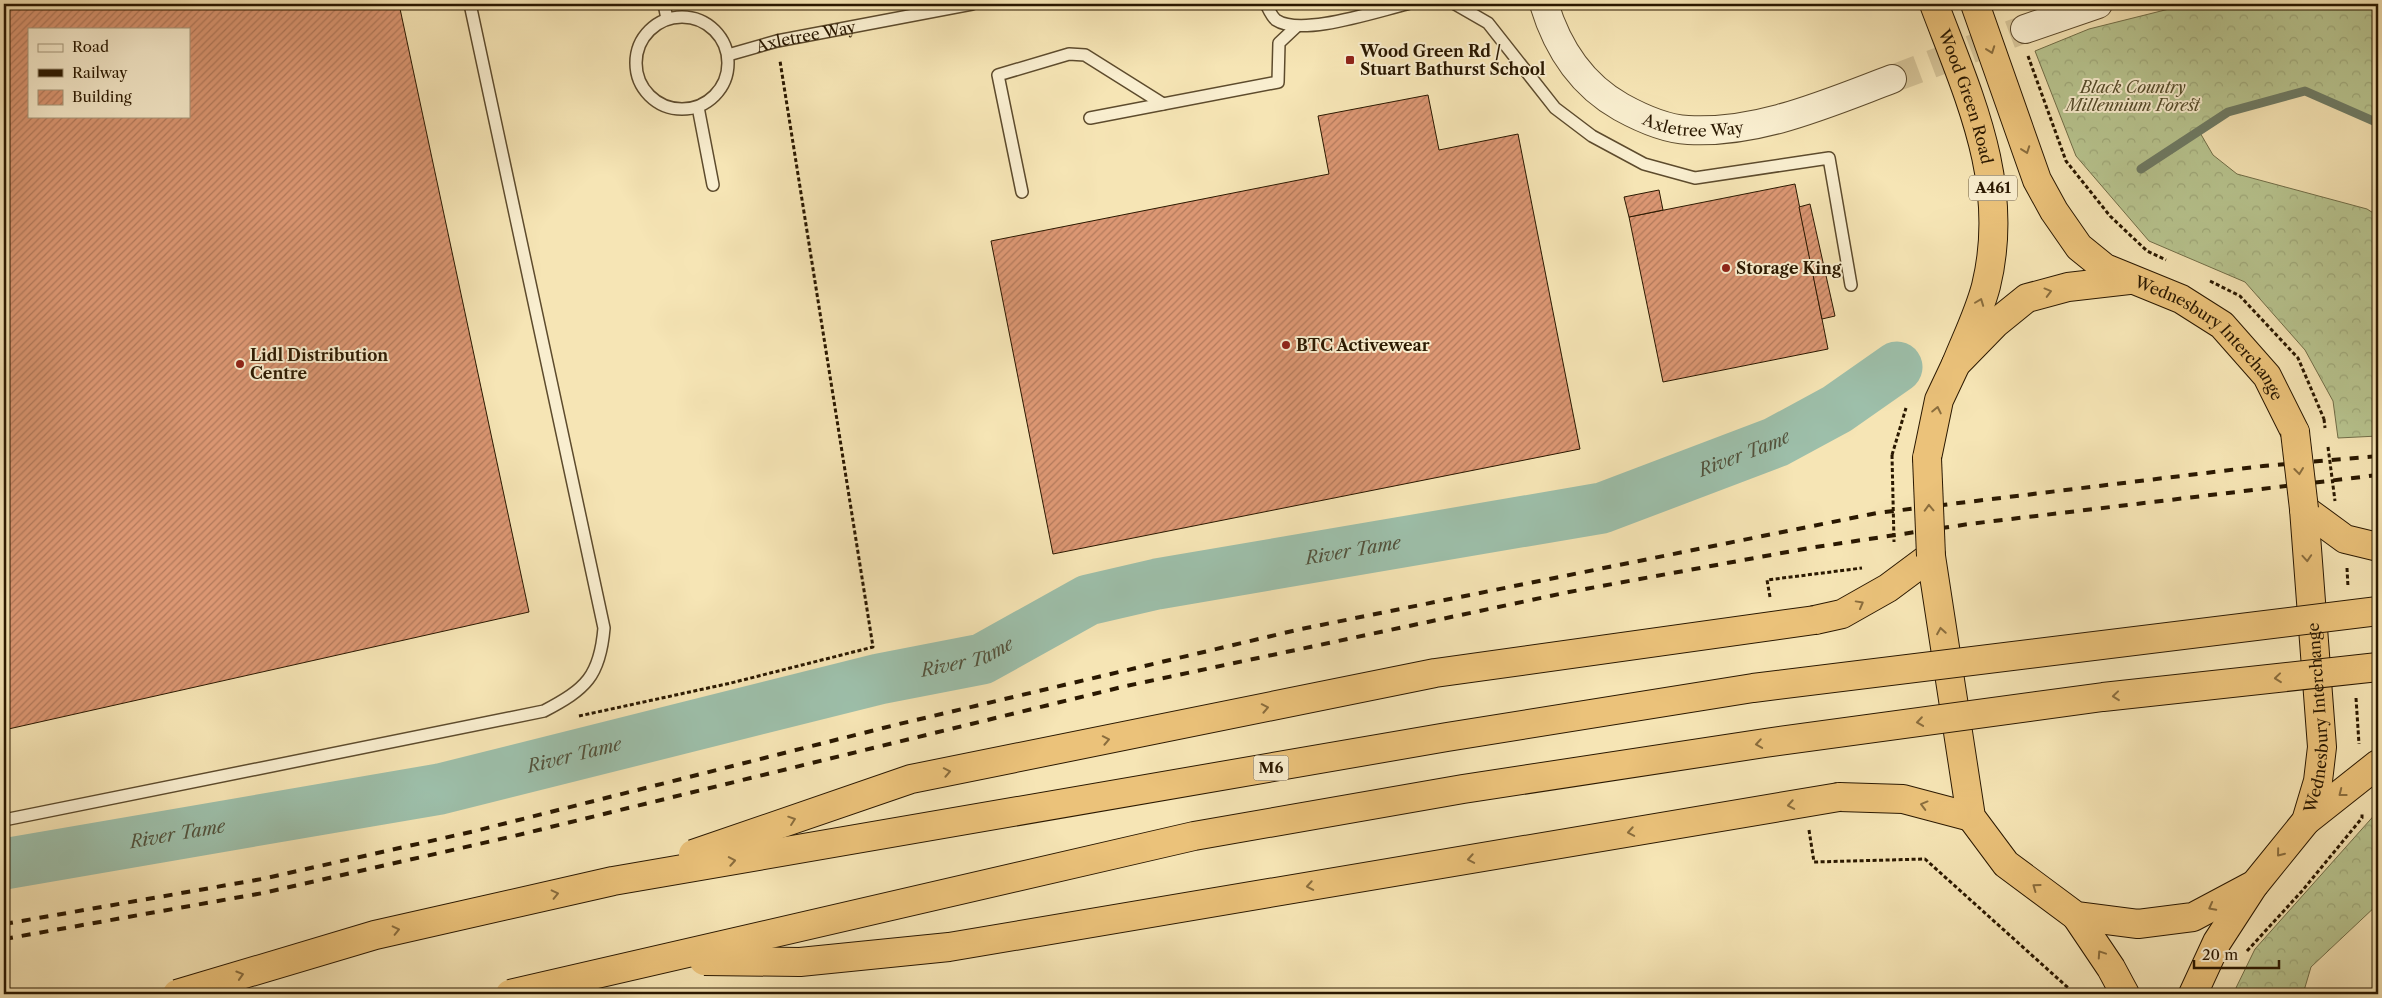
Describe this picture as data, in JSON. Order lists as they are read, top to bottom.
{
  "streets": {
    "highway": [
      "Wood Green Road",
      "A461",
      "Wednesbury Interchange",
      "M6"
    ],
    "street": ["Axletree Way"]
  },
  "crossings": [
    ["Wood Green Road", "Wednesbury Interchange"],
    ["A461", "Wednesbury Interchange"]
  ],
  "one_way": ["Wood Green Road"],
  "water": ["River Tame"],
  "parks": ["Black Country Millennium Forest"],
  "places": {
    "transit": ["Wood Green Rd / Stuart Bathurst School"],
    "other": ["Storage King", "BTC Activewear", "Lidl Distribution Centre"]
  },
  "legend": ["Road", "Railway", "Building"],
  "scale_bar": "20 m"
}
